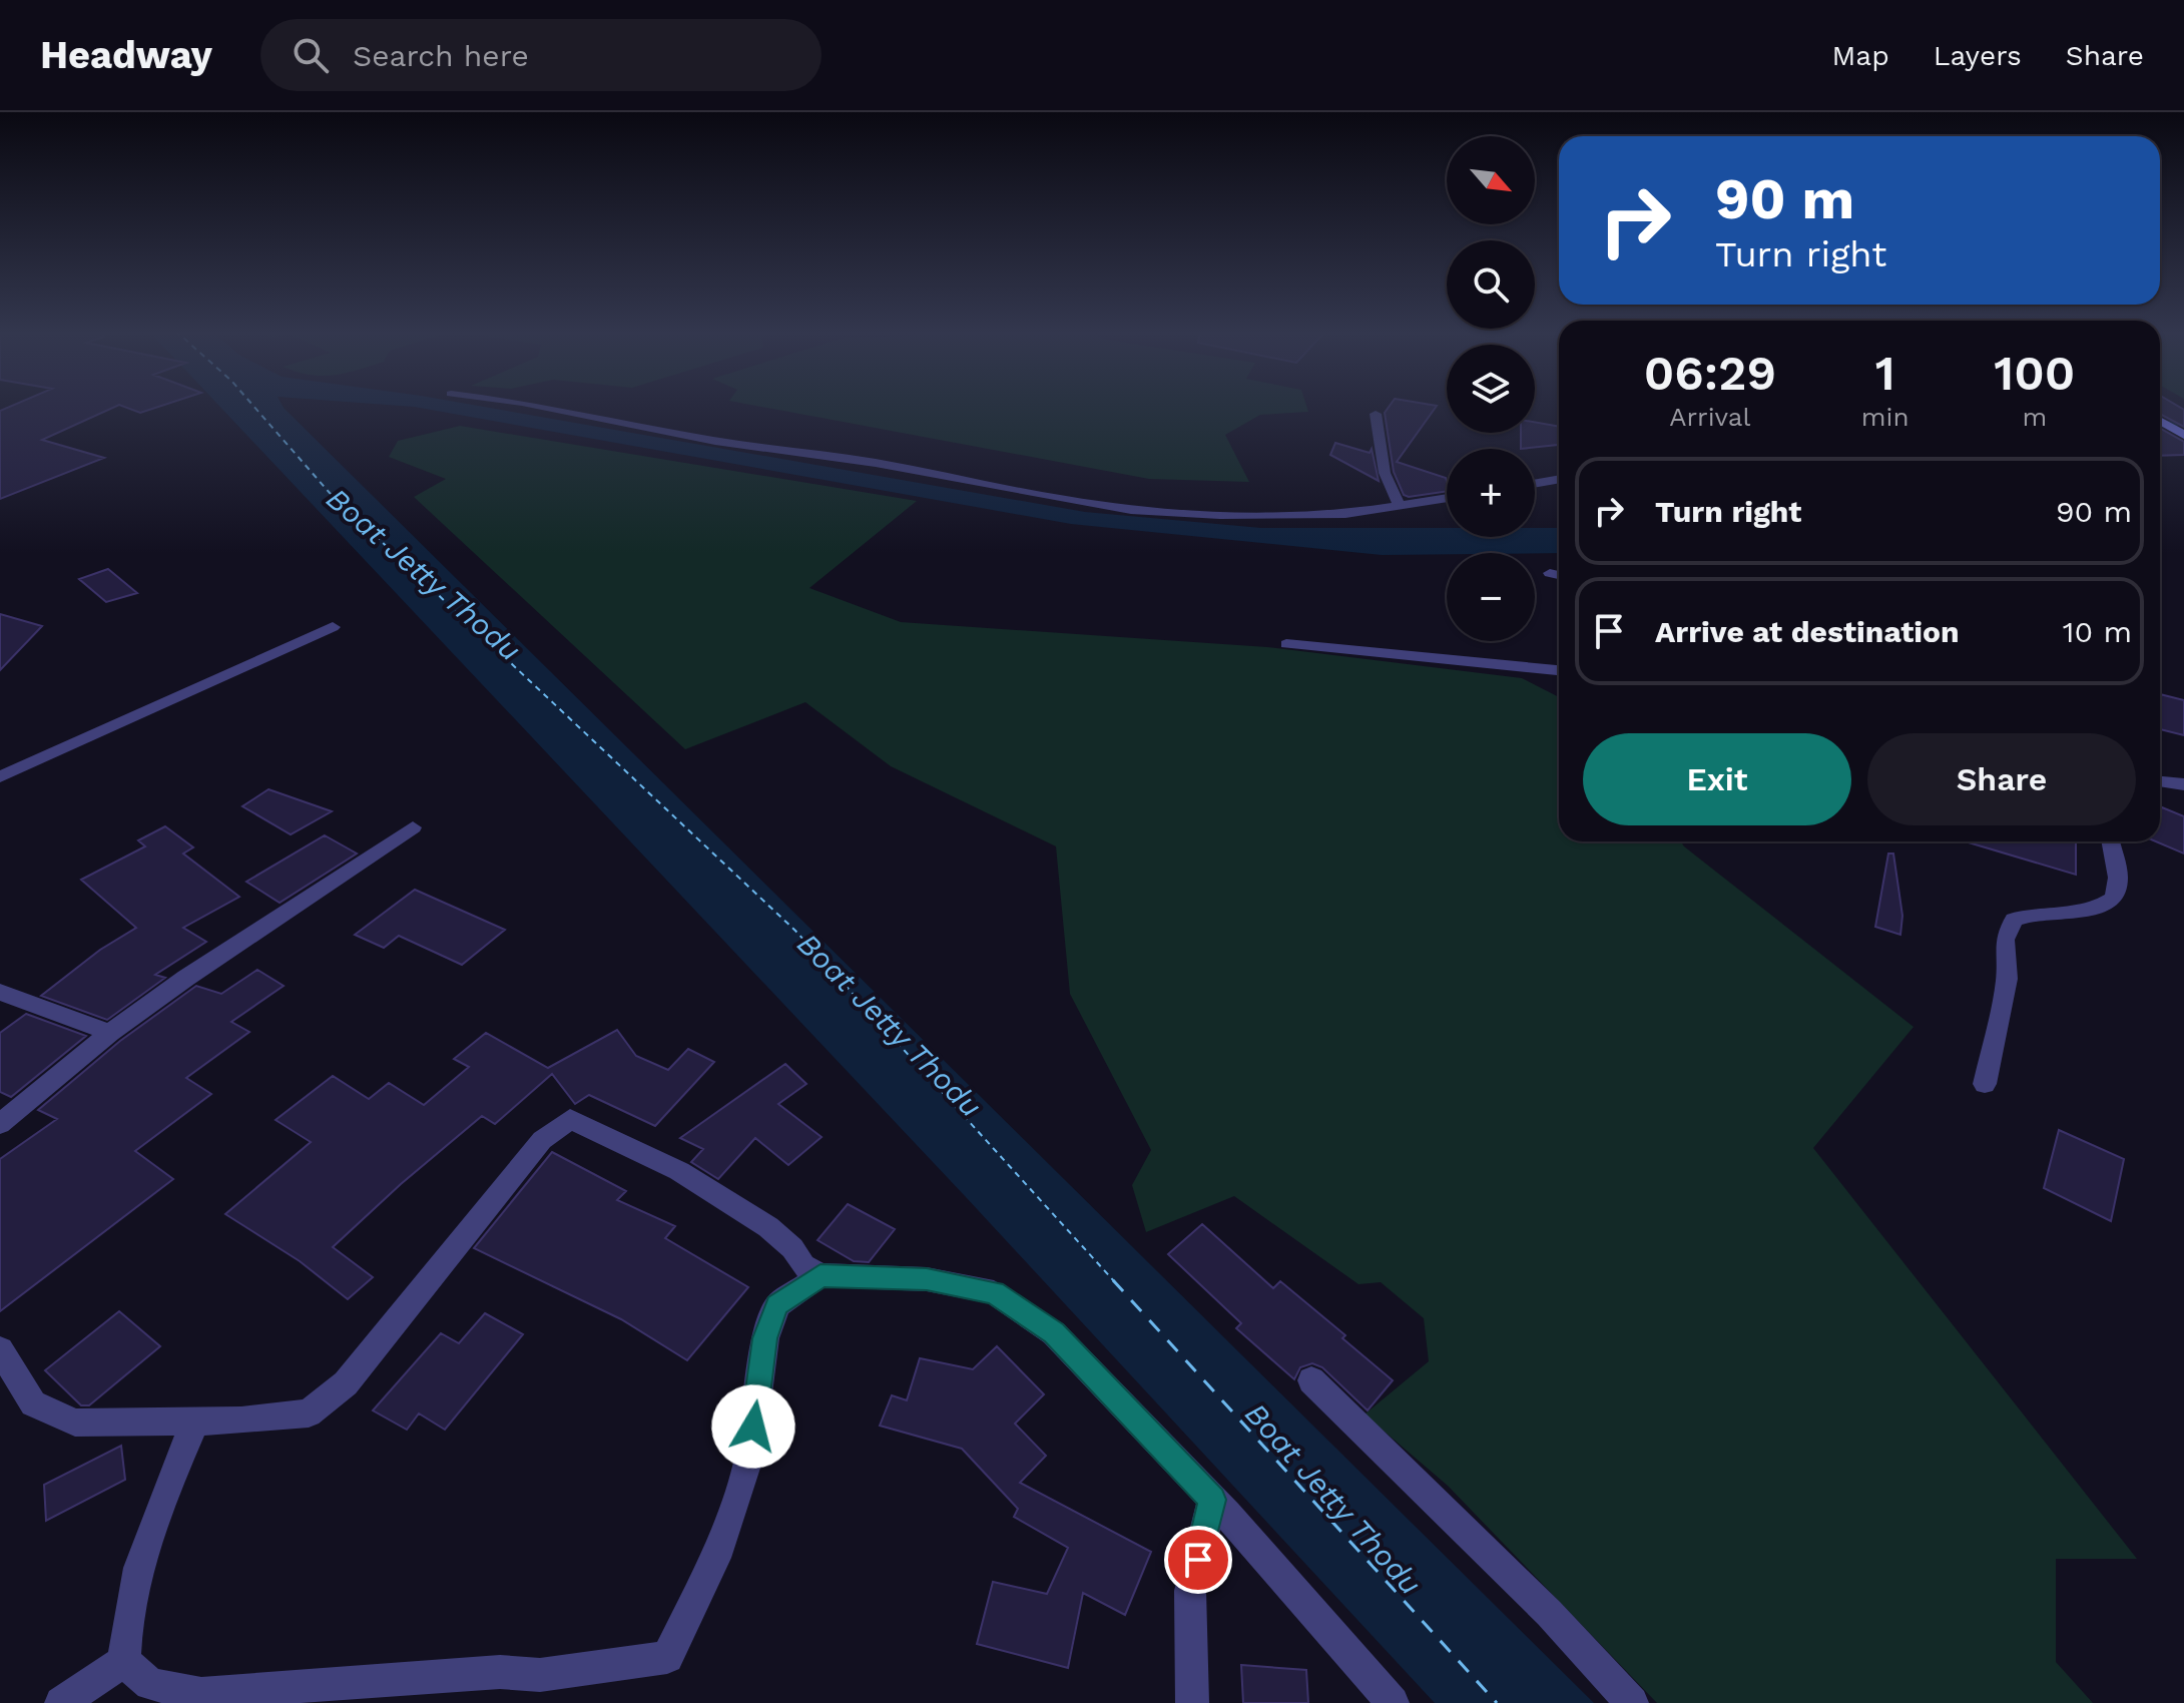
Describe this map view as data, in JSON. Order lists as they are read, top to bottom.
{
  "water": ["Boat Jetty Thodu"],
  "north": "bottom right",
  "page": {
    "header": "Headway",
    "search": "Search here",
    "nav": ["Map", "Layers", "Share"],
    "map_buttons": ["+", "−"],
    "turn": ["90 m", "Turn right"],
    "eta": [
      "06:29",
      "Arrival",
      "1",
      "min",
      "100",
      "m"
    ],
    "list": [
      {
        "name": "Turn right",
        "value": "90 m"
      },
      {
        "name": "Arrive at destination",
        "value": "10 m"
      }
    ],
    "buttons": ["Exit", "Share"]
  }
}
